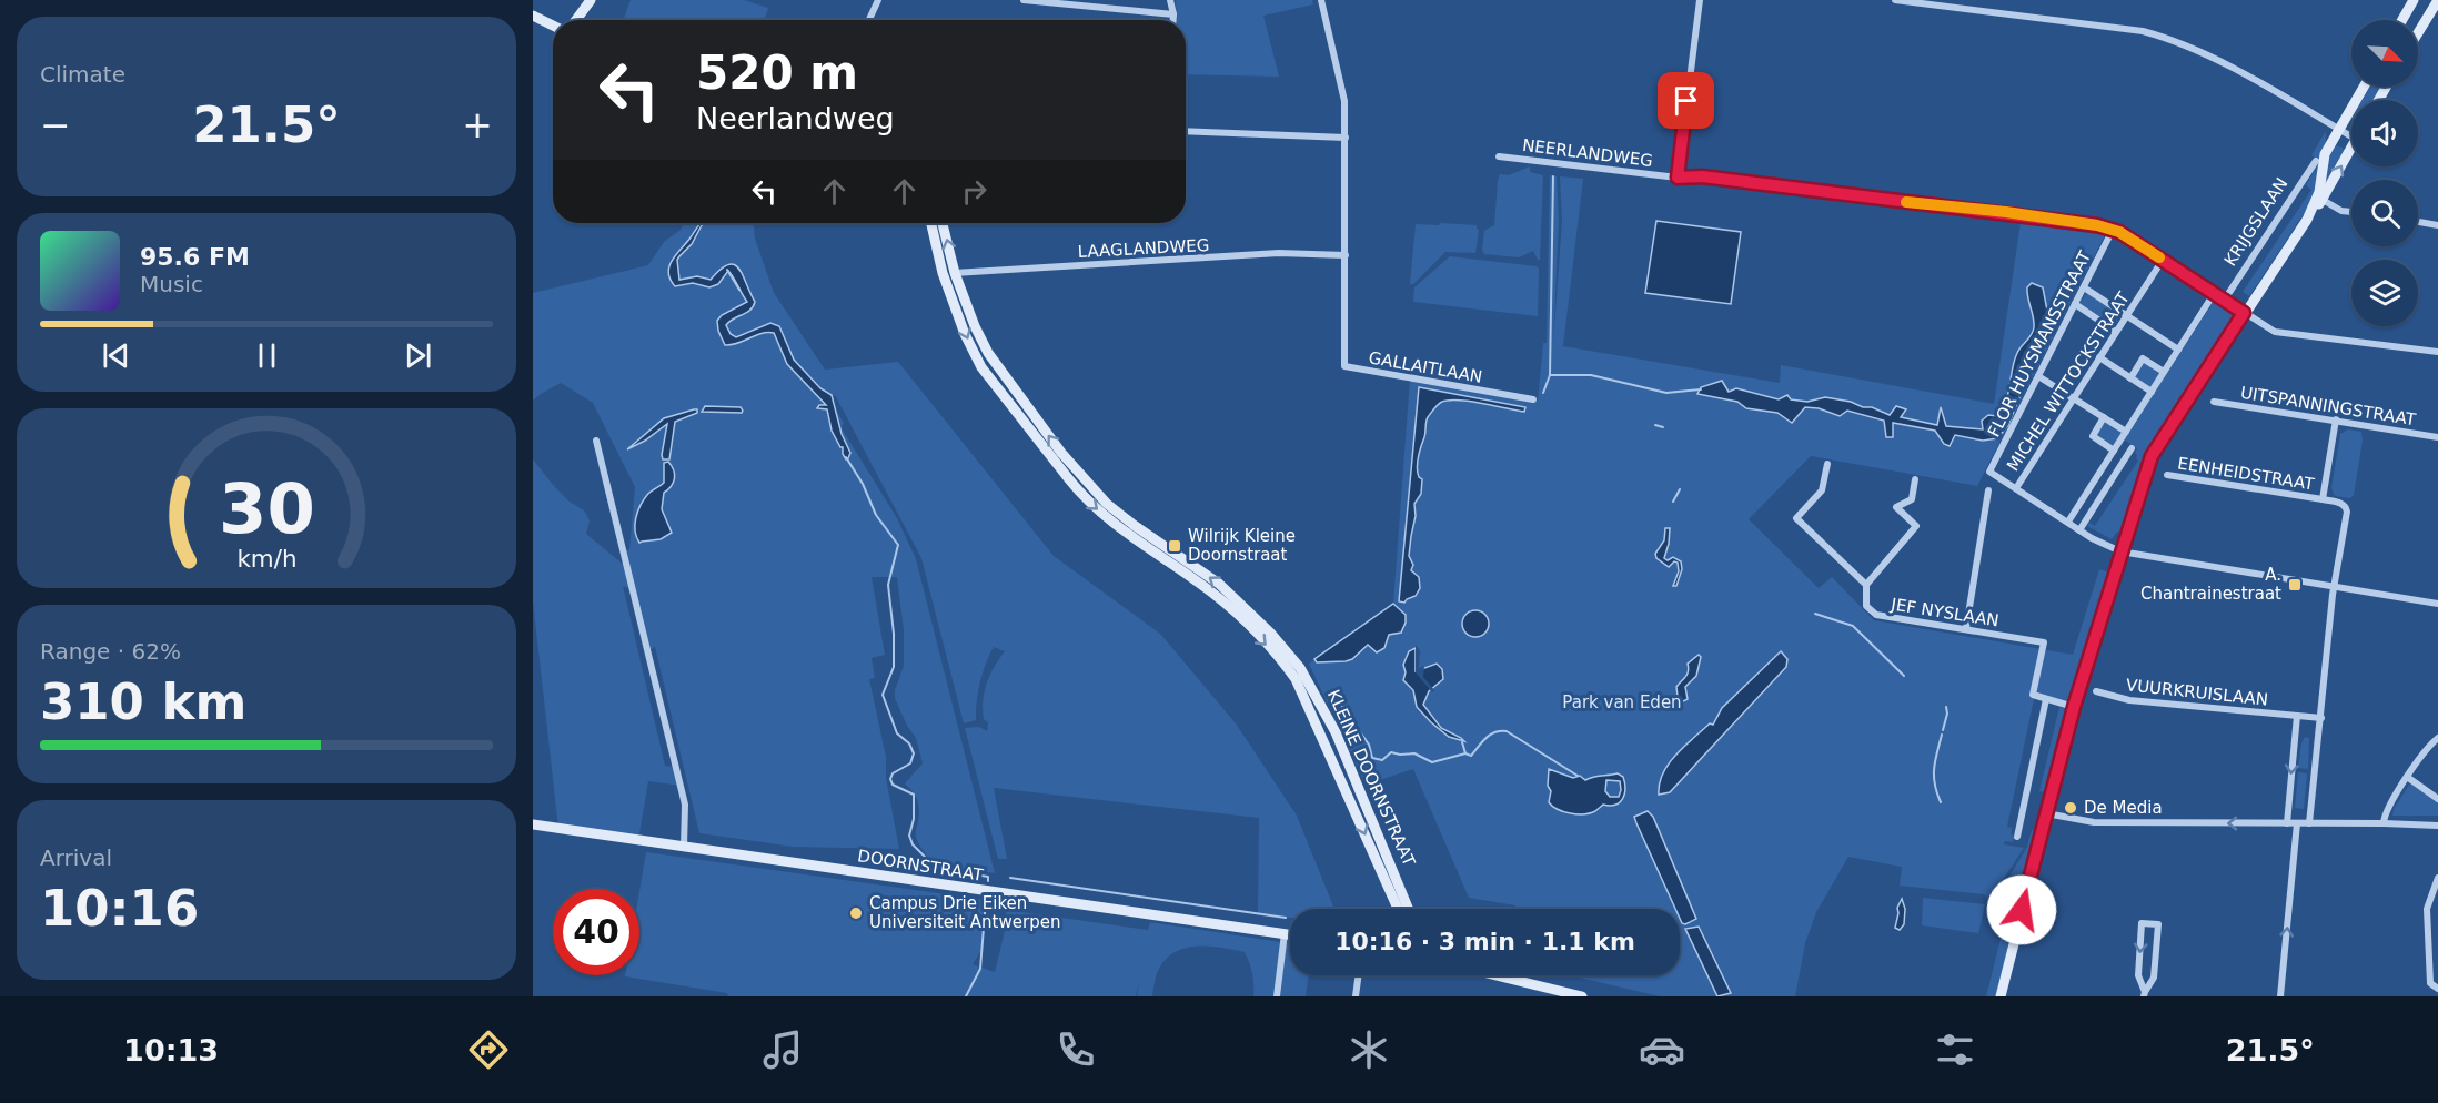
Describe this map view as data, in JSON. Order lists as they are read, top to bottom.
{
  "streets": {
    "street": [
      "NEERLANDWEG",
      "KRIJGSLAAN",
      "LAAGLANDWEG",
      "FLOR HUYSMANSSTRAAT",
      "GALLAITLAAN",
      "MICHEL WITTOCKSTRAAT",
      "UITSPANNINGSTRAAT",
      "EENHEIDSTRAAT",
      "JEF NYSLAAN",
      "VUURKRUISLAAN",
      "KLEINE DOORNSTRAAT",
      "DOORNSTRAAT"
    ]
  },
  "crossings": [
    ["NEERLANDWEG", "KRIJGSLAAN"],
    ["NEERLANDWEG", "FLOR HUYSMANSSTRAAT"],
    ["NEERLANDWEG", "MICHEL WITTOCKSTRAAT"],
    ["KRIJGSLAAN", "MICHEL WITTOCKSTRAAT"],
    ["LAAGLANDWEG", "GALLAITLAAN"],
    ["LAAGLANDWEG", "KLEINE DOORNSTRAAT"],
    ["FLOR HUYSMANSSTRAAT", "MICHEL WITTOCKSTRAAT"]
  ],
  "parks": ["Park van Eden"],
  "places": {
    "transit": ["Wilrijk Kleine Doornstraat", "A. Chantrainestraat"],
    "other": ["De Media", "Campus Drie Eiken Universiteit Antwerpen"]
  },
  "north": "bottom right",
  "page": {
    "tile": [
      "Climate",
      ["Range · 62%", "310 km"],
      ["Arrival", "10:16"]
    ],
    "turn": ["520 m", "Neerlandweg"],
    "heat": ["−", "21.5°", "+"],
    "song": ["95.6 FM", "Music"],
    "limit": "40",
    "trip": "10:16 · 3 min · 1.1 km",
    "tabs": ["10:13", "21.5°"],
    "gauge": ["30", "km/h"]
  }
}
